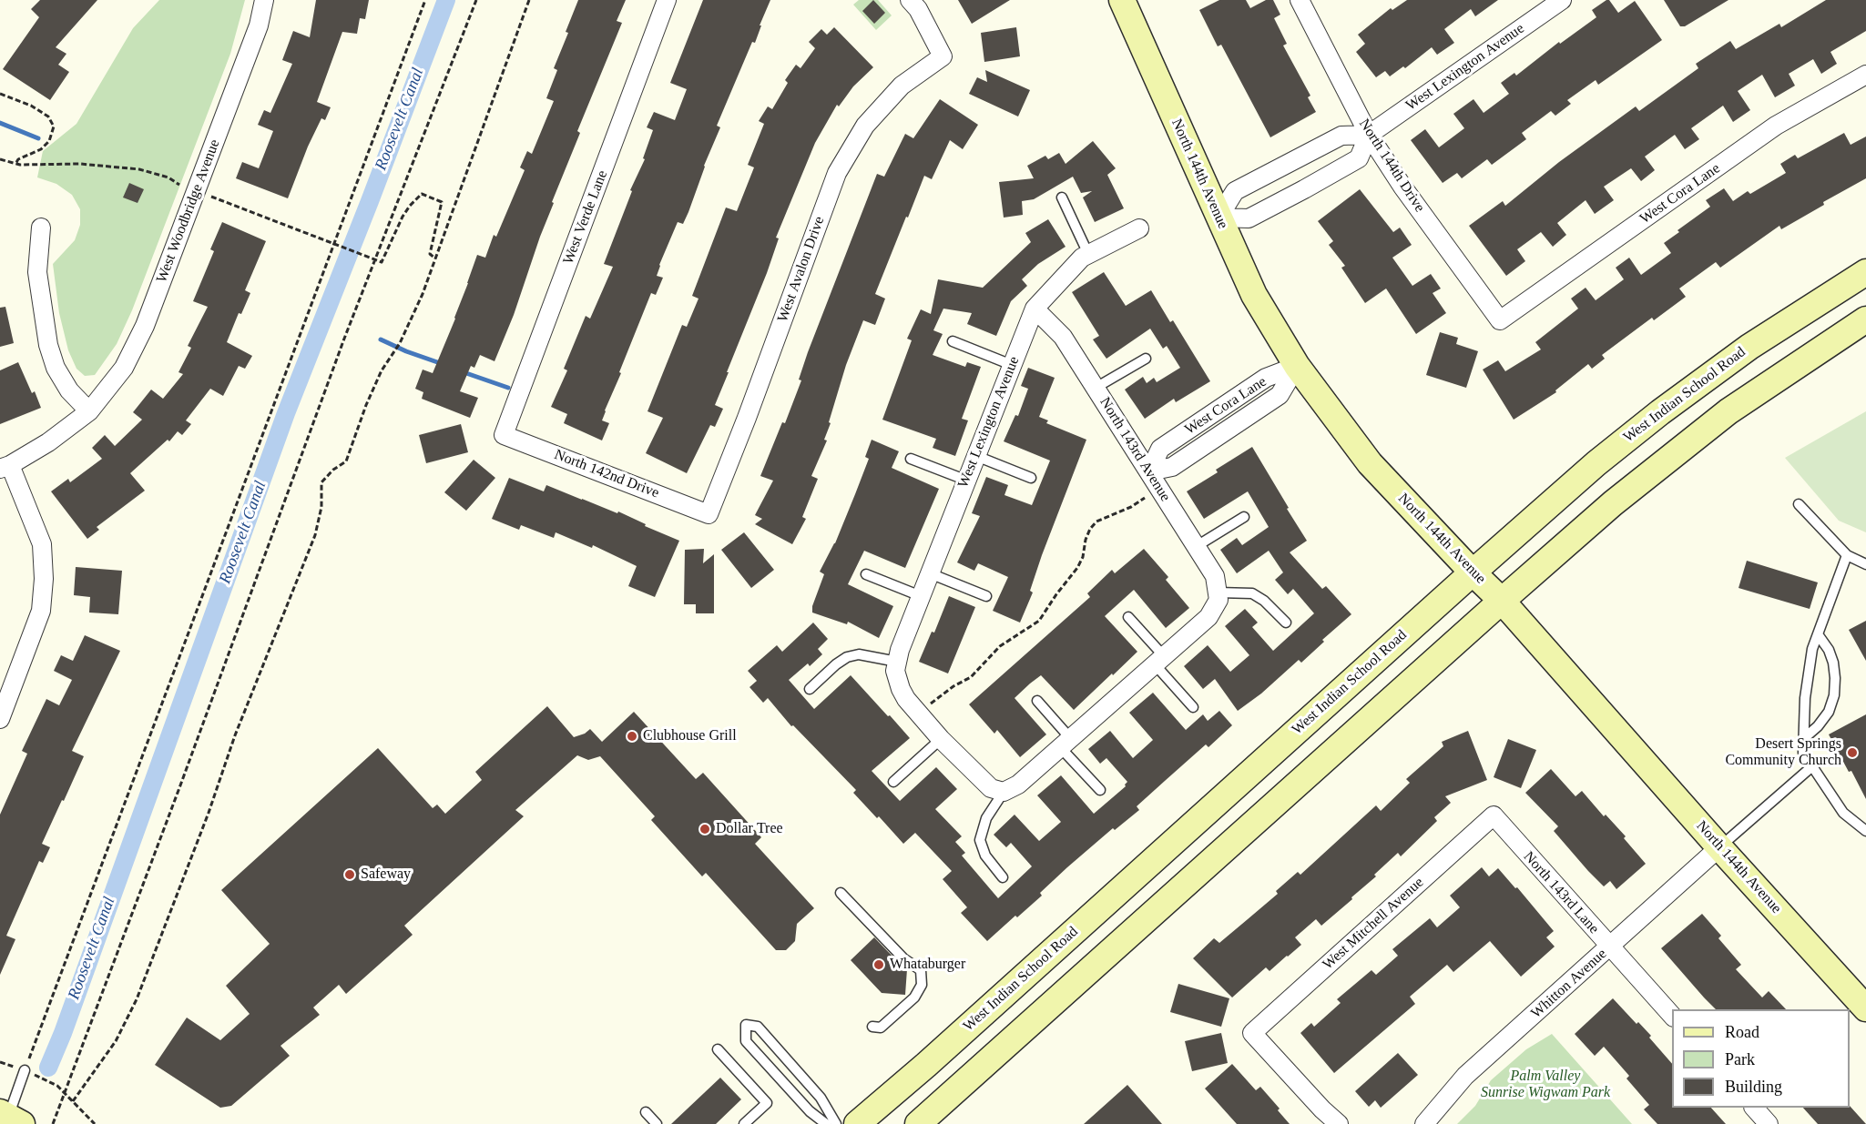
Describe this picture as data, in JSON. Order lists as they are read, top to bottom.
{
  "streets": {
    "main road": ["North 144th Avenue", "West Indian School Road"],
    "street": [
      "West Lexington Avenue",
      "North 144th Drive",
      "West Cora Lane",
      "West Woodbridge Avenue",
      "West Verde Lane",
      "West Avalon Drive",
      "North 143rd Avenue",
      "North 142nd Drive",
      "North 143rd Lane",
      "West Mitchell Avenue",
      "Whitton Avenue"
    ]
  },
  "crossings": [
    ["West Lexington Avenue", "North 144th Drive"],
    ["West Lexington Avenue", "North 143rd Avenue"],
    ["North 144th Drive", "West Cora Lane"],
    ["North 144th Avenue", "West Cora Lane"],
    ["North 144th Avenue", "West Indian School Road"],
    ["North 144th Avenue", "Whitton Avenue"],
    ["West Cora Lane", "North 143rd Avenue"],
    ["West Verde Lane", "North 142nd Drive"],
    ["West Avalon Drive", "North 142nd Drive"],
    ["North 143rd Lane", "West Mitchell Avenue"],
    ["North 143rd Lane", "Whitton Avenue"]
  ],
  "water": ["Roosevelt Canal"],
  "parks": ["Palm Valley Sunrise Wigwam Park"],
  "places": [
    "Clubhouse Grill",
    "Desert Springs Community Church",
    "Dollar Tree",
    "Safeway",
    "Whataburger"
  ],
  "legend": ["Road", "Park", "Building"]
}
